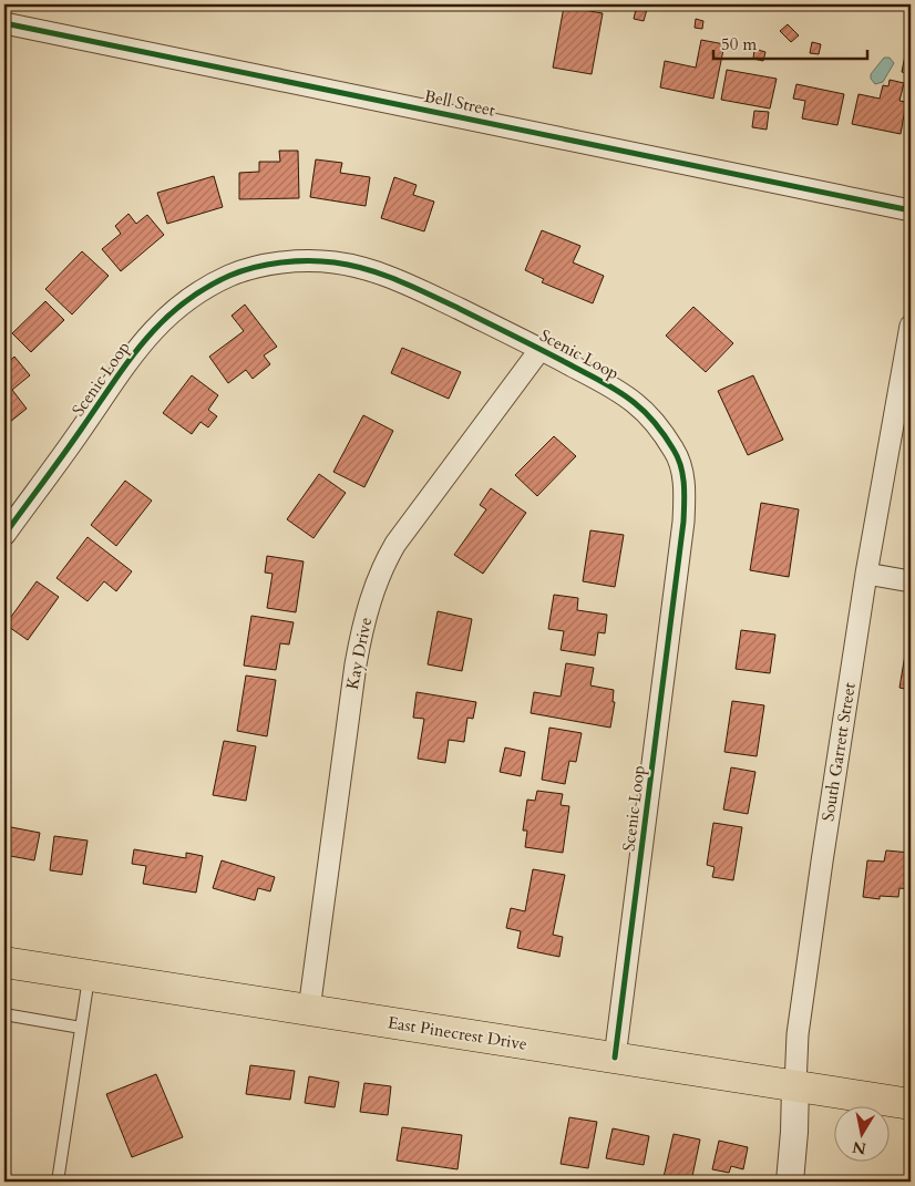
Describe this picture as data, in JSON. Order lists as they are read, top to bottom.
{
  "streets": {
    "main road": ["East Pinecrest Drive"],
    "street": [
      "Bell Street",
      "Scenic Loop",
      "Kay Drive",
      "South Garrett Street"
    ]
  },
  "crossings": [
    ["Scenic Loop", "Kay Drive"],
    ["Scenic Loop", "East Pinecrest Drive"],
    ["Kay Drive", "East Pinecrest Drive"],
    ["South Garrett Street", "East Pinecrest Drive"]
  ],
  "scale_bar": "50 m",
  "north": "bottom"
}
